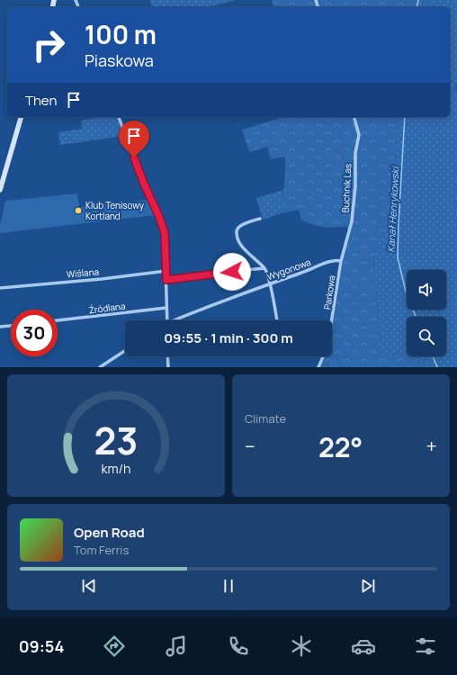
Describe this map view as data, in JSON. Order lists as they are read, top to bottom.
{
  "streets": {
    "street": [
      "Buchnik Las",
      "Wygonowa",
      "Wiślana",
      "Parkowa",
      "Źródlana"
    ]
  },
  "crossings": [
    ["Buchnik Las", "Wygonowa"],
    ["Buchnik Las", "Parkowa"],
    ["Wygonowa", "Parkowa"]
  ],
  "water": ["Kanał Henrykowski"],
  "places": ["Klub Tenisowy Kortland"],
  "page": {
    "turn": ["100 m", "Piaskowa"],
    "then": "Then",
    "limit": "30",
    "trip": "09:55 · 1 min · 300 m",
    "tile": "Climate",
    "heat": ["−", "22°", "+"],
    "song": ["Open Road", "Tom Ferris"],
    "tabs": "09:54",
    "gauge": ["23", "km/h"]
  }
}
